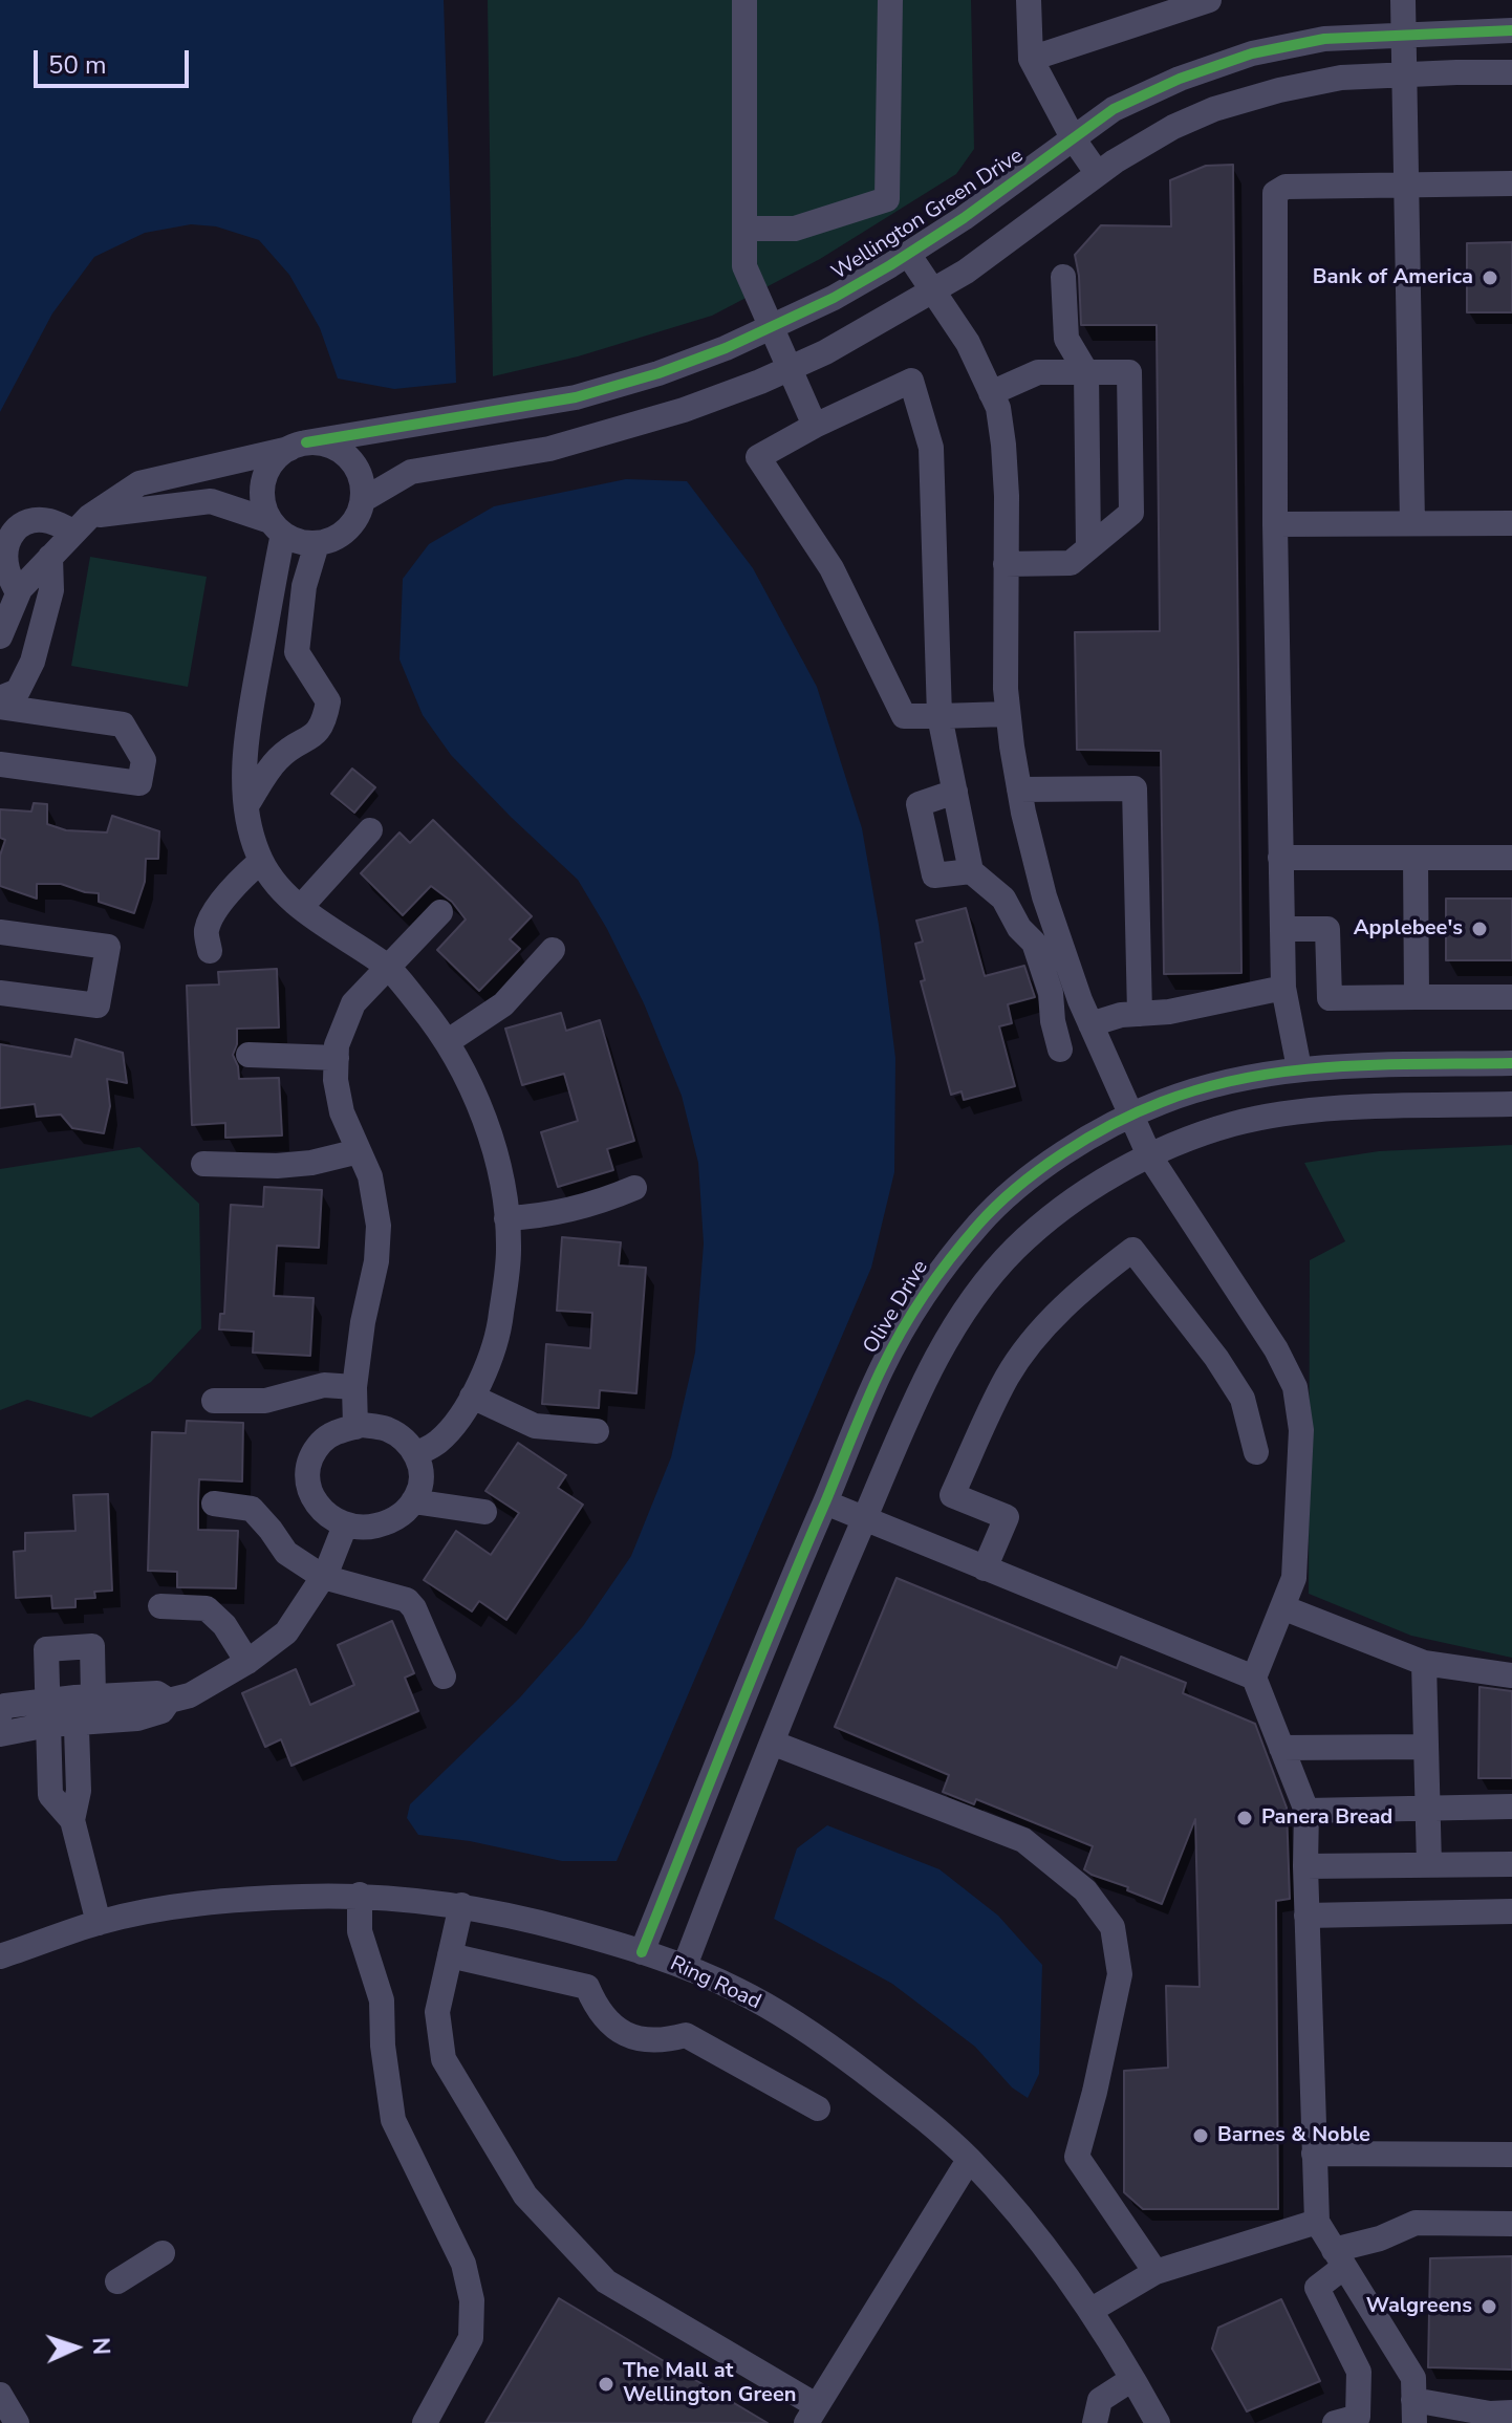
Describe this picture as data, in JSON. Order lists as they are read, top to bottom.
{
  "streets": {
    "street": ["Wellington Green Drive", "Olive Drive", "Ring Road"]
  },
  "crossings": [
    ["Olive Drive", "Ring Road"]
  ],
  "places": [
    "Bank of America",
    "Applebee's",
    "Panera Bread",
    "Barnes & Noble",
    "Walgreens",
    "The Mall at Wellington Green"
  ],
  "scale_bar": "50 m",
  "north": "right"
}
